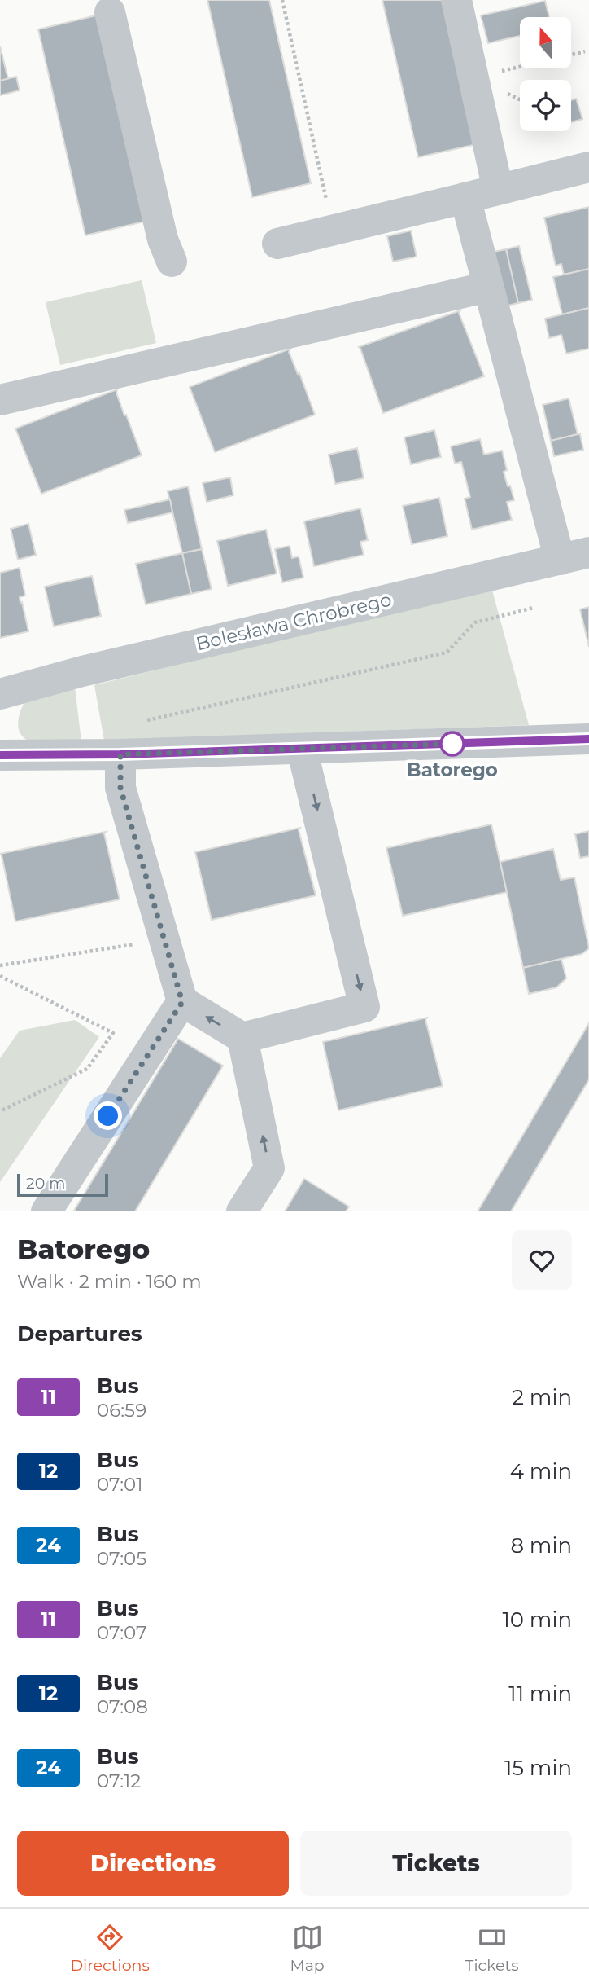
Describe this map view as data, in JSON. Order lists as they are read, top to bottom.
{
  "streets": {
    "street": ["Bolesława Chrobrego"]
  },
  "places": ["Batorego"],
  "lines": ["bus line 11"],
  "scale_bar": "20 m",
  "north": "top",
  "page": {
    "scale": "20 m",
    "heading": [
      ["Batorego", "Walk · 2 min · 160 m"],
      "Departures"
    ],
    "list": [
      {
        "mark": "11",
        "name": "Bus",
        "note": "06:59",
        "value": "2 min"
      },
      {
        "mark": "12",
        "name": "Bus",
        "note": "07:01",
        "value": "4 min"
      },
      {
        "mark": "24",
        "name": "Bus",
        "note": "07:05",
        "value": "8 min"
      },
      {
        "mark": "11",
        "name": "Bus",
        "note": "07:07",
        "value": "10 min"
      },
      {
        "mark": "12",
        "name": "Bus",
        "note": "07:08",
        "value": "11 min"
      },
      {
        "mark": "24",
        "name": "Bus",
        "note": "07:12",
        "value": "15 min"
      }
    ],
    "buttons": ["Directions", "Tickets"],
    "tabs": ["Directions", "Map", "Tickets"]
  }
}
